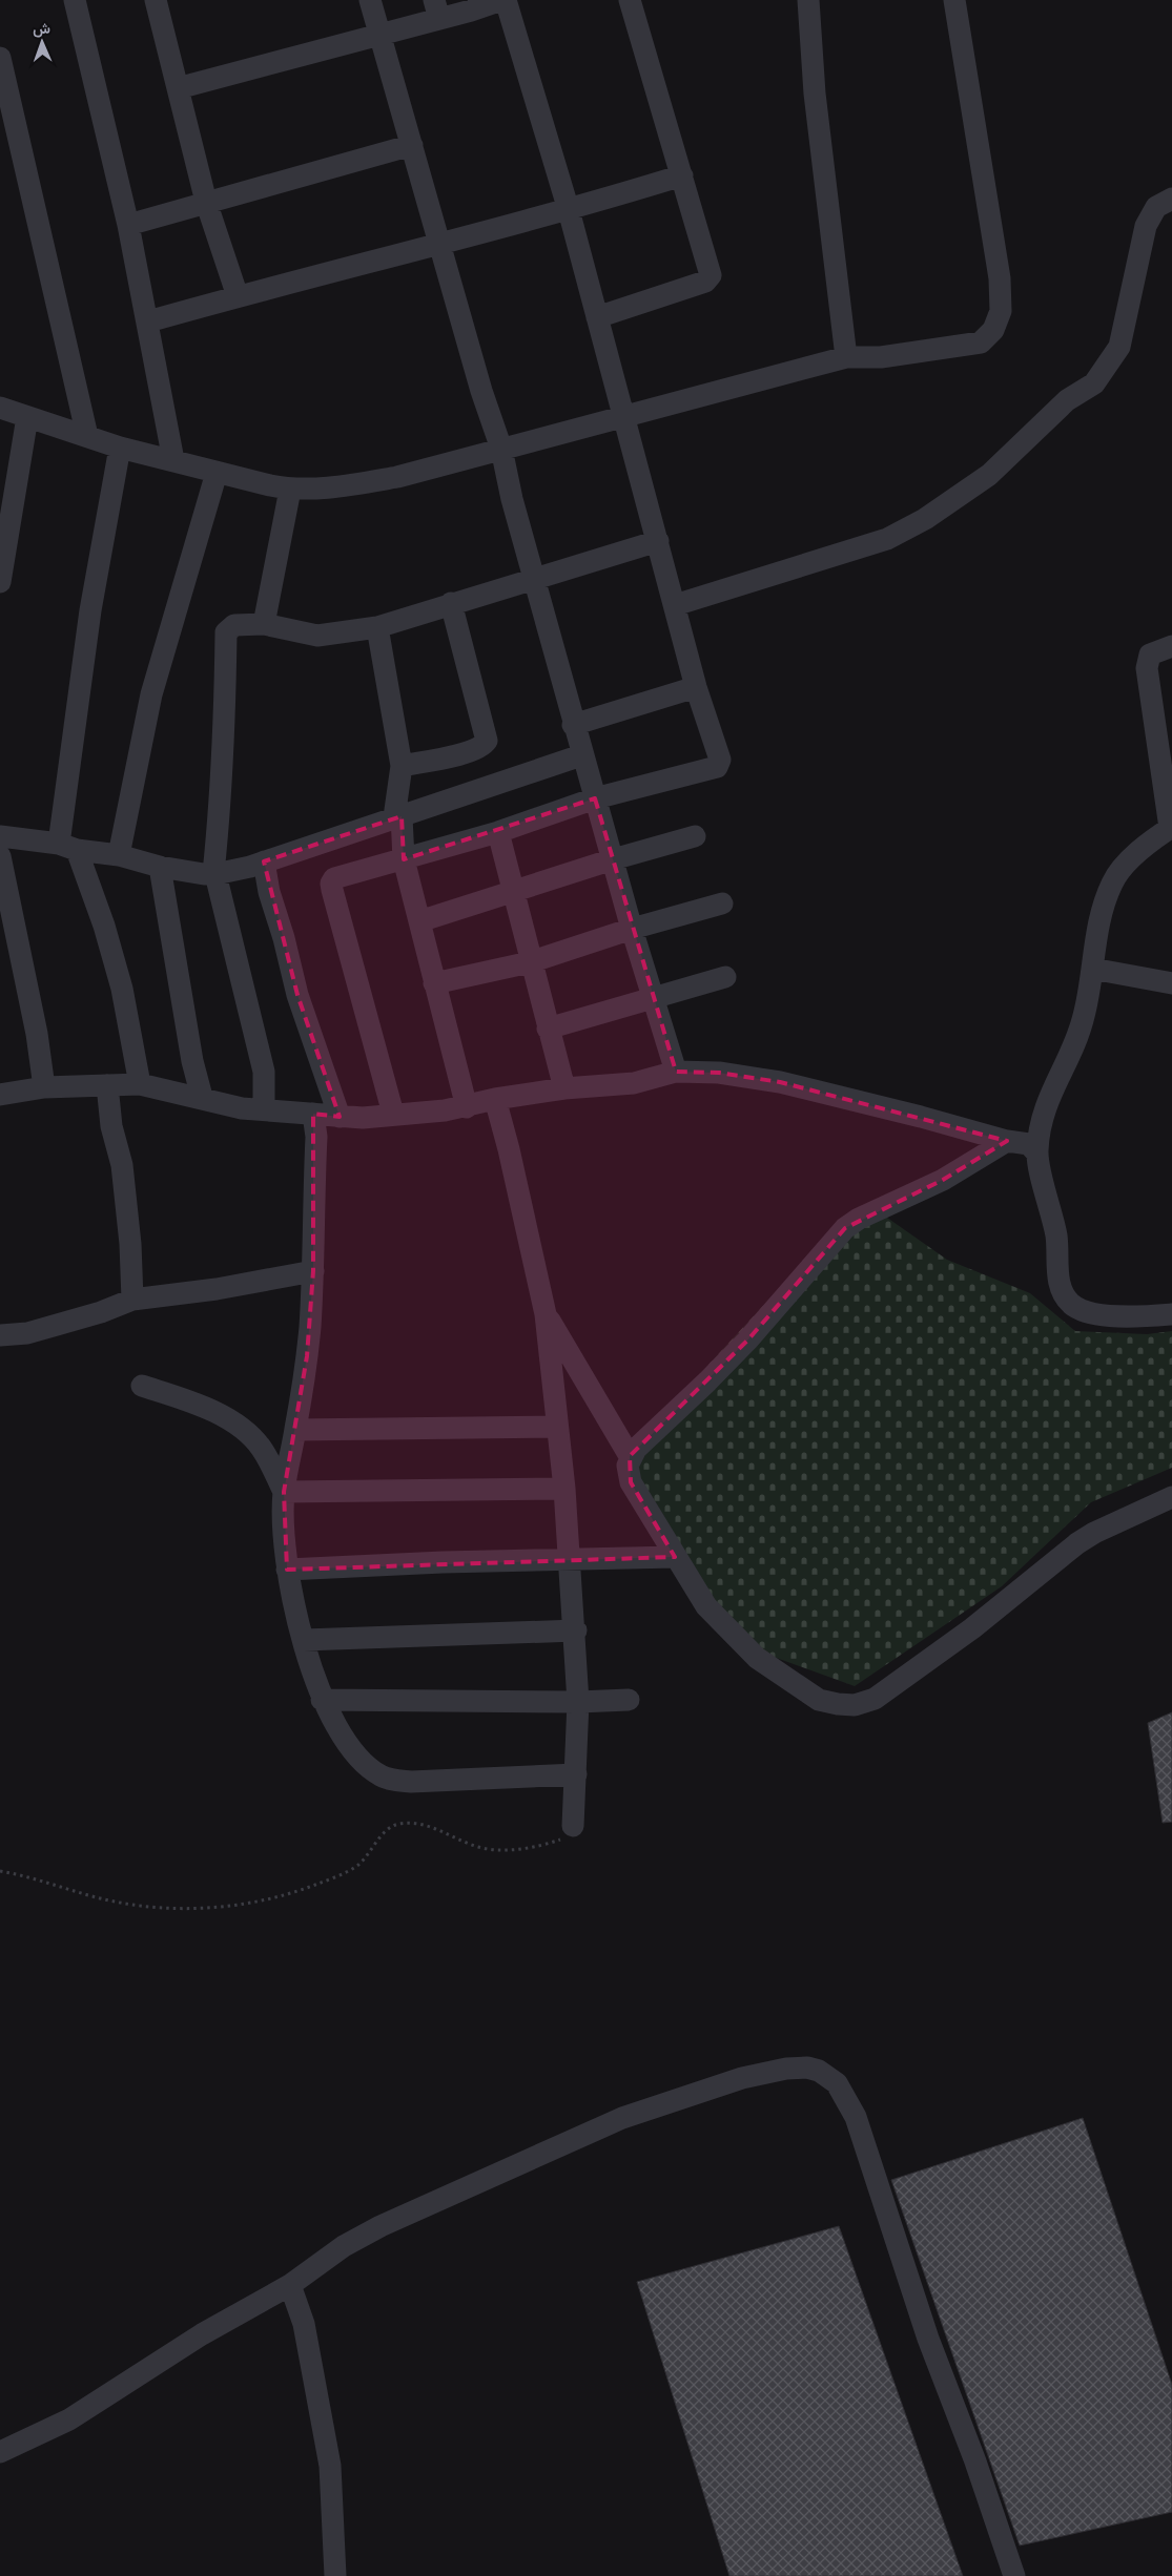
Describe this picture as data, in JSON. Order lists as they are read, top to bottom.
{
  "north": "top"
}
